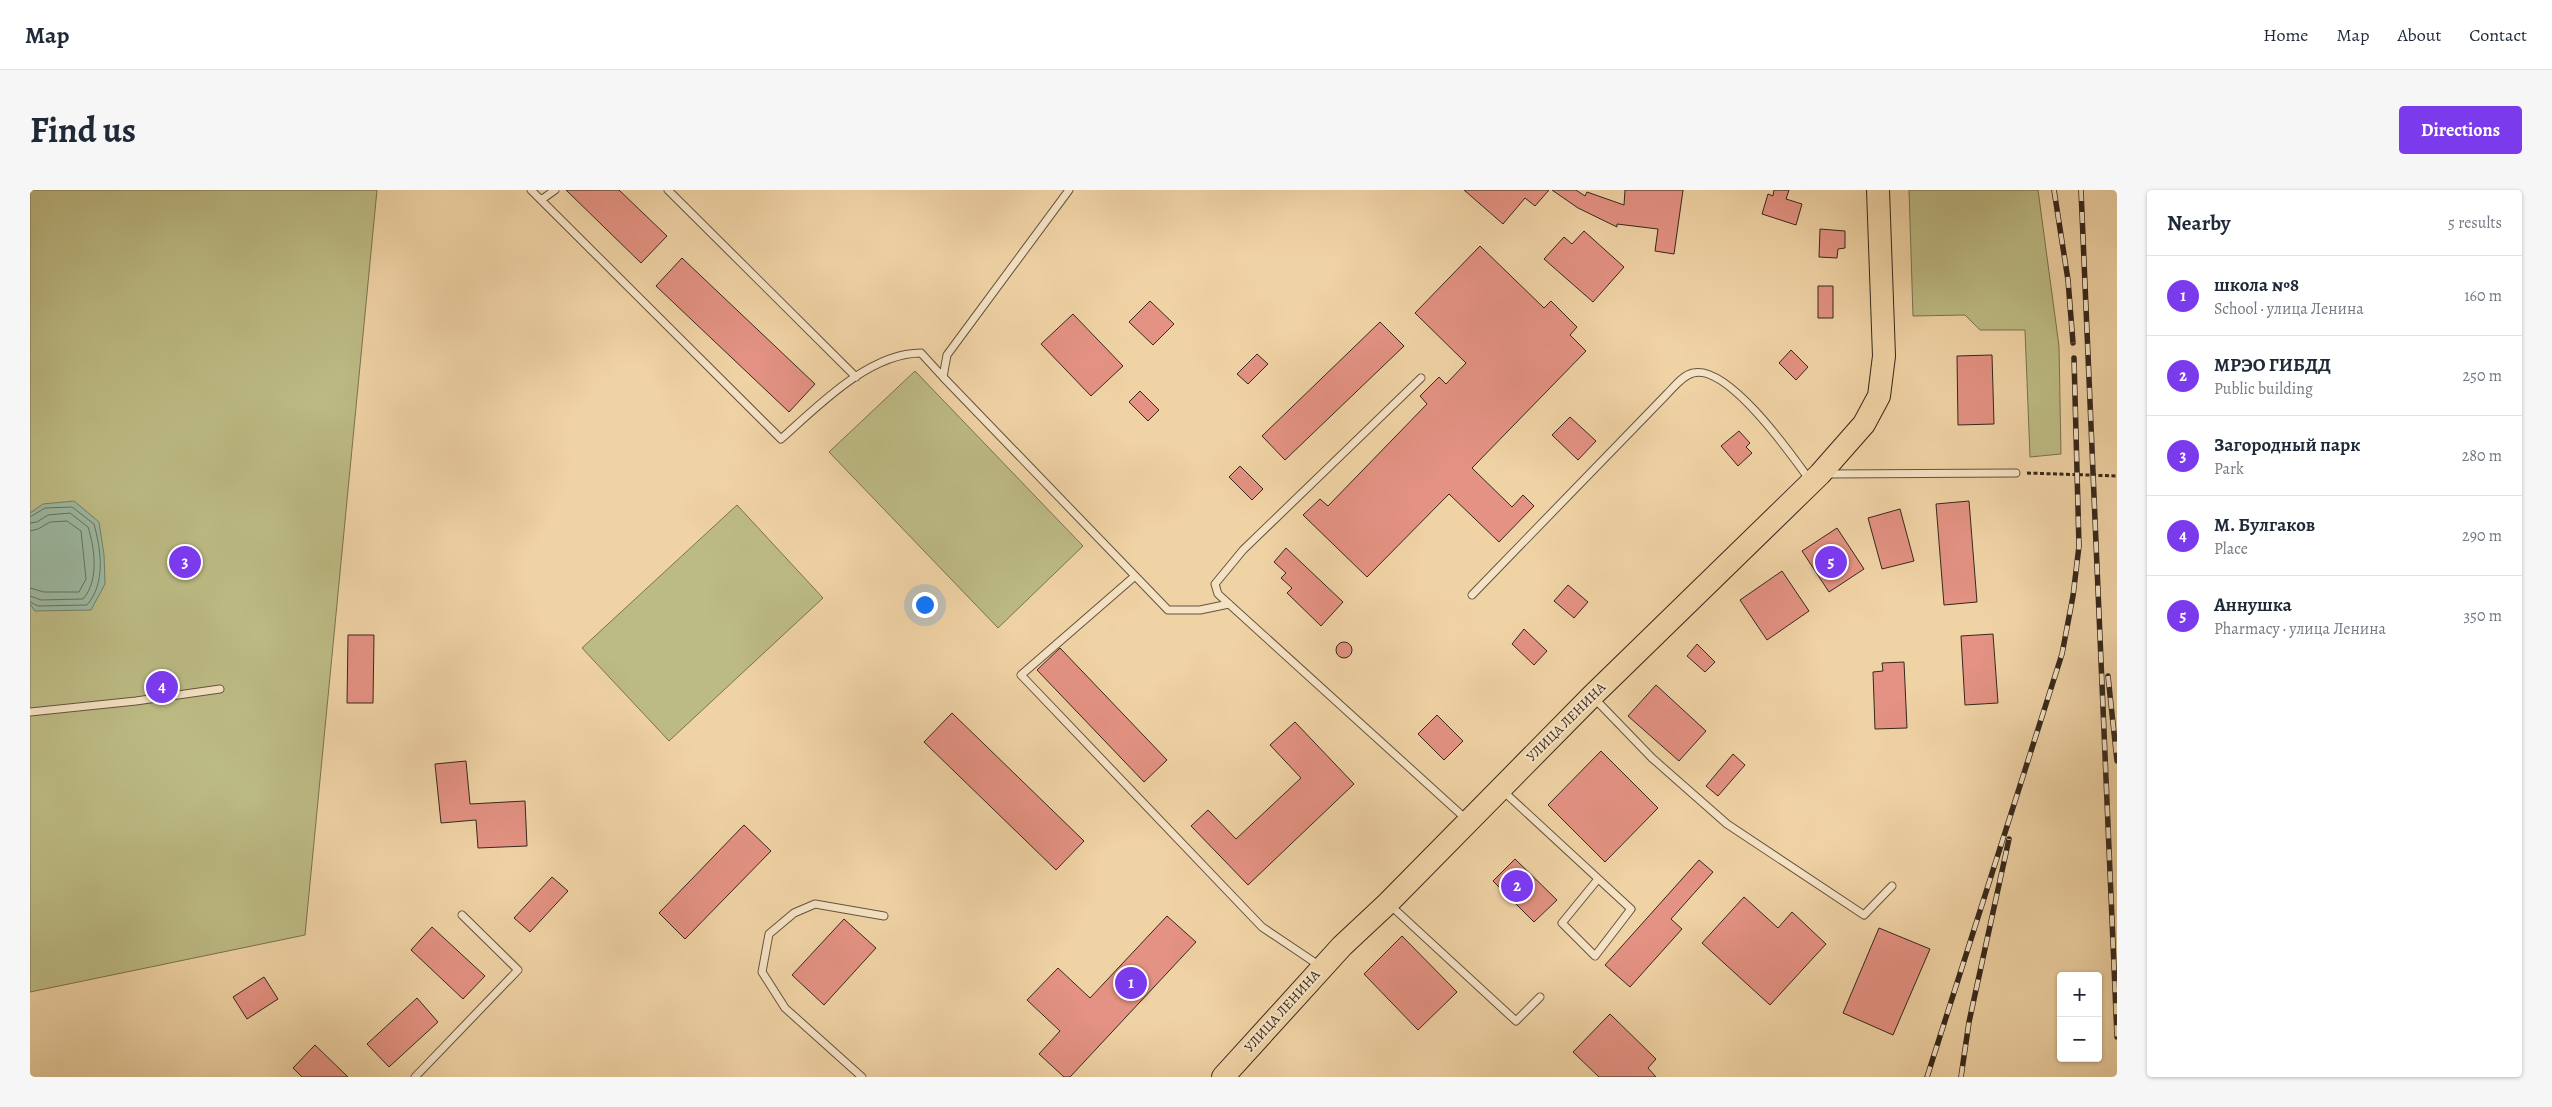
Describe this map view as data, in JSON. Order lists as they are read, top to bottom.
{
  "streets": {
    "main road": ["УЛИЦА ЛЕНИНА"]
  },
  "page": {
    "header": "Map",
    "nav": [
      "Home",
      "Map",
      "About",
      "Contact"
    ],
    "title": "Find us",
    "buttons": "Directions",
    "heading": ["Nearby", "5 results"],
    "list": [
      {
        "mark": "1",
        "name": "школа №8",
        "note": "School · улица Ленина",
        "value": "160 m"
      },
      {
        "mark": "2",
        "name": "МРЭО ГИБДД",
        "note": "Public building",
        "value": "250 m"
      },
      {
        "mark": "3",
        "name": "Загородный парк",
        "note": "Park",
        "value": "280 m"
      },
      {
        "mark": "4",
        "name": "М. Булгаков",
        "note": "Place",
        "value": "290 m"
      },
      {
        "mark": "5",
        "name": "Аннушка",
        "note": "Pharmacy · улица Ленина",
        "value": "350 m"
      }
    ],
    "pins": [
      "3",
      "5",
      "4",
      "2",
      "1"
    ],
    "map_buttons": ["+", "−"]
  }
}
